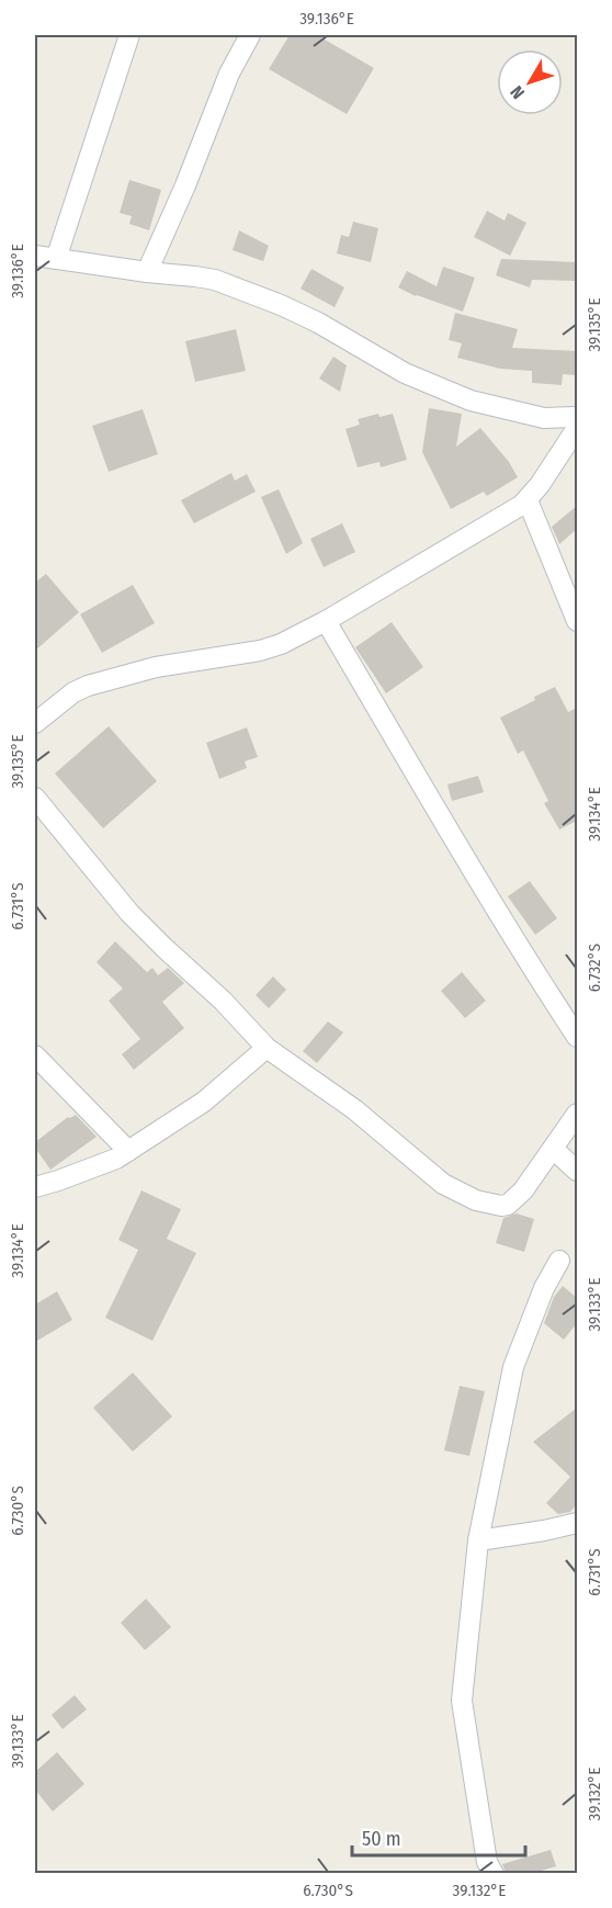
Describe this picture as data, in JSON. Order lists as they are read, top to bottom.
{
  "scale_bar": "50 m",
  "north": "bottom left",
  "coordinates": [
    "39.136°E",
    "39.135°E",
    "39.134°E",
    "6.731°S",
    "6.732°S",
    "39.133°E",
    "6.730°S",
    "39.132°E"
  ]
}
